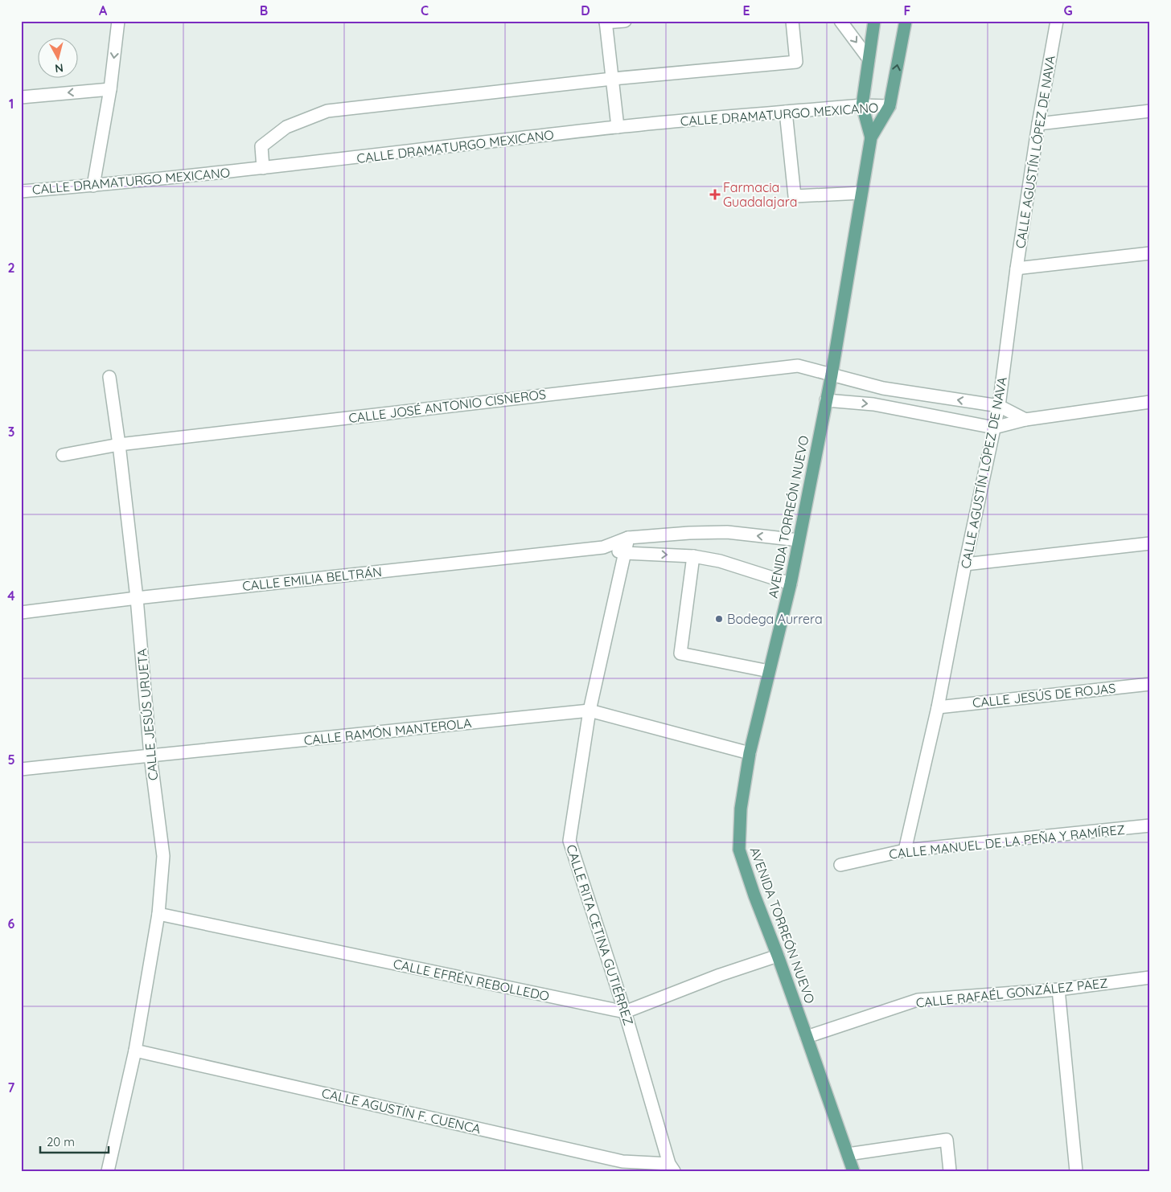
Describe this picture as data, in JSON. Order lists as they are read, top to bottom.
{
  "streets": {
    "main road": ["AVENIDA TORREÓN NUEVO"],
    "street": [
      "CALLE DRAMATURGO MEXICANO",
      "CALLE AGUSTÍN LÓPEZ DE NAVA",
      "CALLE JOSÉ ANTONIO CISNEROS",
      "CALLE EMILIA BELTRÁN",
      "CALLE JESÚS DE ROJAS",
      "CALLE JESÚS URUETA",
      "CALLE RAMÓN MANTEROLA",
      "CALLE MANUEL DE LA PEÑA Y RAMÍREZ",
      "CALLE RITA CETINA GUTIÉRREZ",
      "CALLE EFRÉN REBOLLEDO",
      "CALLE RAFAÉL GONZÁLEZ PAEZ",
      "CALLE AGUSTÍN F. CUENCA"
    ]
  },
  "crossings": [
    ["CALLE DRAMATURGO MEXICANO", "AVENIDA TORREÓN NUEVO"],
    ["CALLE AGUSTÍN LÓPEZ DE NAVA", "CALLE JOSÉ ANTONIO CISNEROS"],
    ["CALLE AGUSTÍN LÓPEZ DE NAVA", "CALLE JESÚS DE ROJAS"],
    ["CALLE AGUSTÍN LÓPEZ DE NAVA", "CALLE MANUEL DE LA PEÑA Y RAMÍREZ"],
    ["CALLE JOSÉ ANTONIO CISNEROS", "AVENIDA TORREÓN NUEVO"],
    ["CALLE JOSÉ ANTONIO CISNEROS", "CALLE JESÚS URUETA"],
    ["AVENIDA TORREÓN NUEVO", "CALLE EMILIA BELTRÁN"],
    ["AVENIDA TORREÓN NUEVO", "CALLE RAMÓN MANTEROLA"],
    ["AVENIDA TORREÓN NUEVO", "CALLE RAFAÉL GONZÁLEZ PAEZ"],
    ["CALLE EMILIA BELTRÁN", "CALLE JESÚS URUETA"],
    ["CALLE EMILIA BELTRÁN", "CALLE RITA CETINA GUTIÉRREZ"],
    ["CALLE JESÚS URUETA", "CALLE RAMÓN MANTEROLA"],
    ["CALLE JESÚS URUETA", "CALLE EFRÉN REBOLLEDO"],
    ["CALLE JESÚS URUETA", "CALLE AGUSTÍN F. CUENCA"],
    ["CALLE RAMÓN MANTEROLA", "CALLE RITA CETINA GUTIÉRREZ"],
    ["CALLE RITA CETINA GUTIÉRREZ", "CALLE EFRÉN REBOLLEDO"],
    ["CALLE RITA CETINA GUTIÉRREZ", "CALLE AGUSTÍN F. CUENCA"]
  ],
  "places": {
    "health": ["Farmacia Guadalajara"],
    "other": ["Bodega Aurrera"]
  },
  "scale_bar": "20 m",
  "north": "bottom",
  "grid": {
    "columns": [
      "A",
      "B",
      "C",
      "D",
      "E",
      "F",
      "G"
    ],
    "rows": [
      "1",
      "2",
      "3",
      "4",
      "5",
      "6",
      "7"
    ]
  }
}
